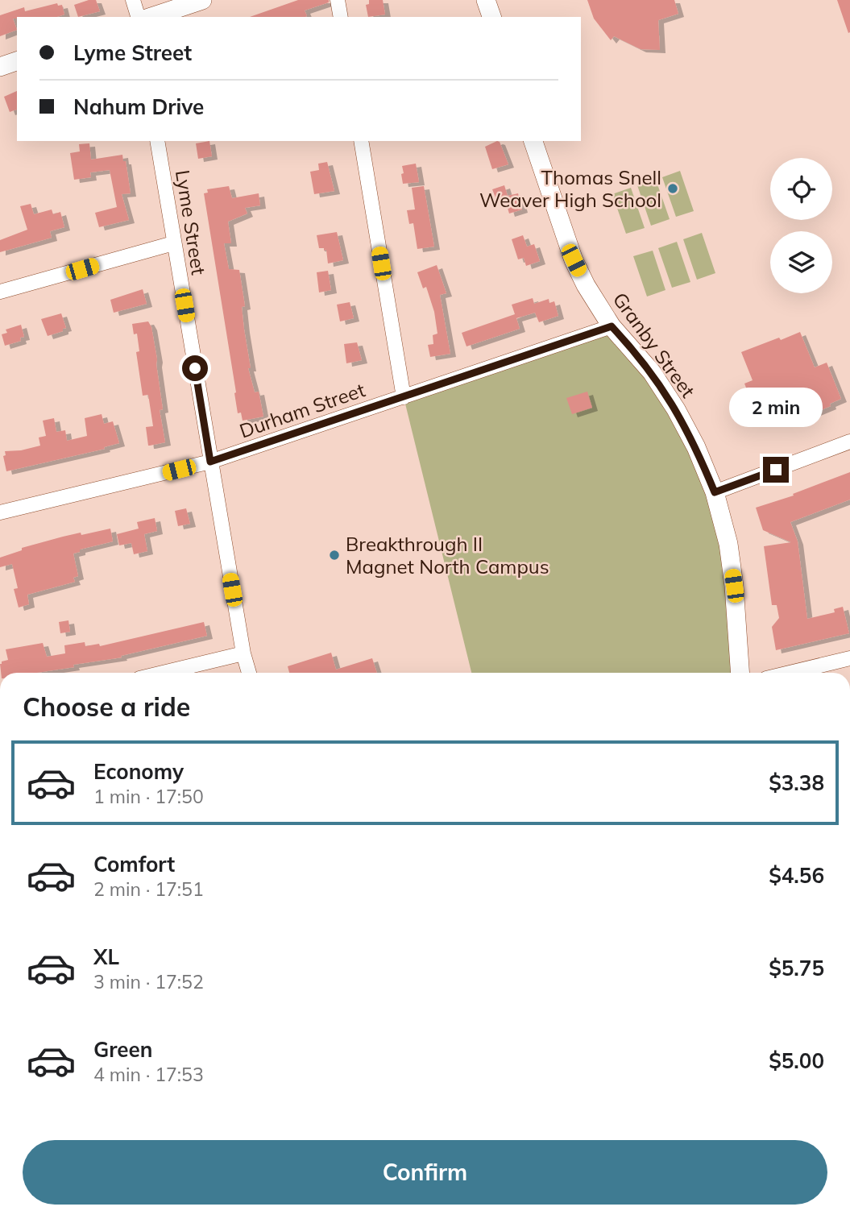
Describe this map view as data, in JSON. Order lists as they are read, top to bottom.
{
  "streets": {
    "main road": ["Granby Street"],
    "street": ["Lyme Street", "Durham Street"]
  },
  "crossings": [
    ["Lyme Street", "Durham Street"],
    ["Granby Street", "Durham Street"]
  ],
  "places": ["Thomas Snell Weaver High School", "Breakthrough II Magnet North Campus"],
  "page": {
    "banner": ["Lyme Street", "Nahum Drive"],
    "bubble": "2 min",
    "heading": "Choose a ride",
    "list": [
      {
        "name": "Economy",
        "note": "1 min · 17:50",
        "value": "$3.38"
      },
      {
        "name": "Comfort",
        "note": "2 min · 17:51",
        "value": "$4.56"
      },
      {
        "name": "XL",
        "note": "3 min · 17:52",
        "value": "$5.75"
      },
      {
        "name": "Green",
        "note": "4 min · 17:53",
        "value": "$5.00"
      }
    ],
    "buttons": "Confirm"
  }
}
